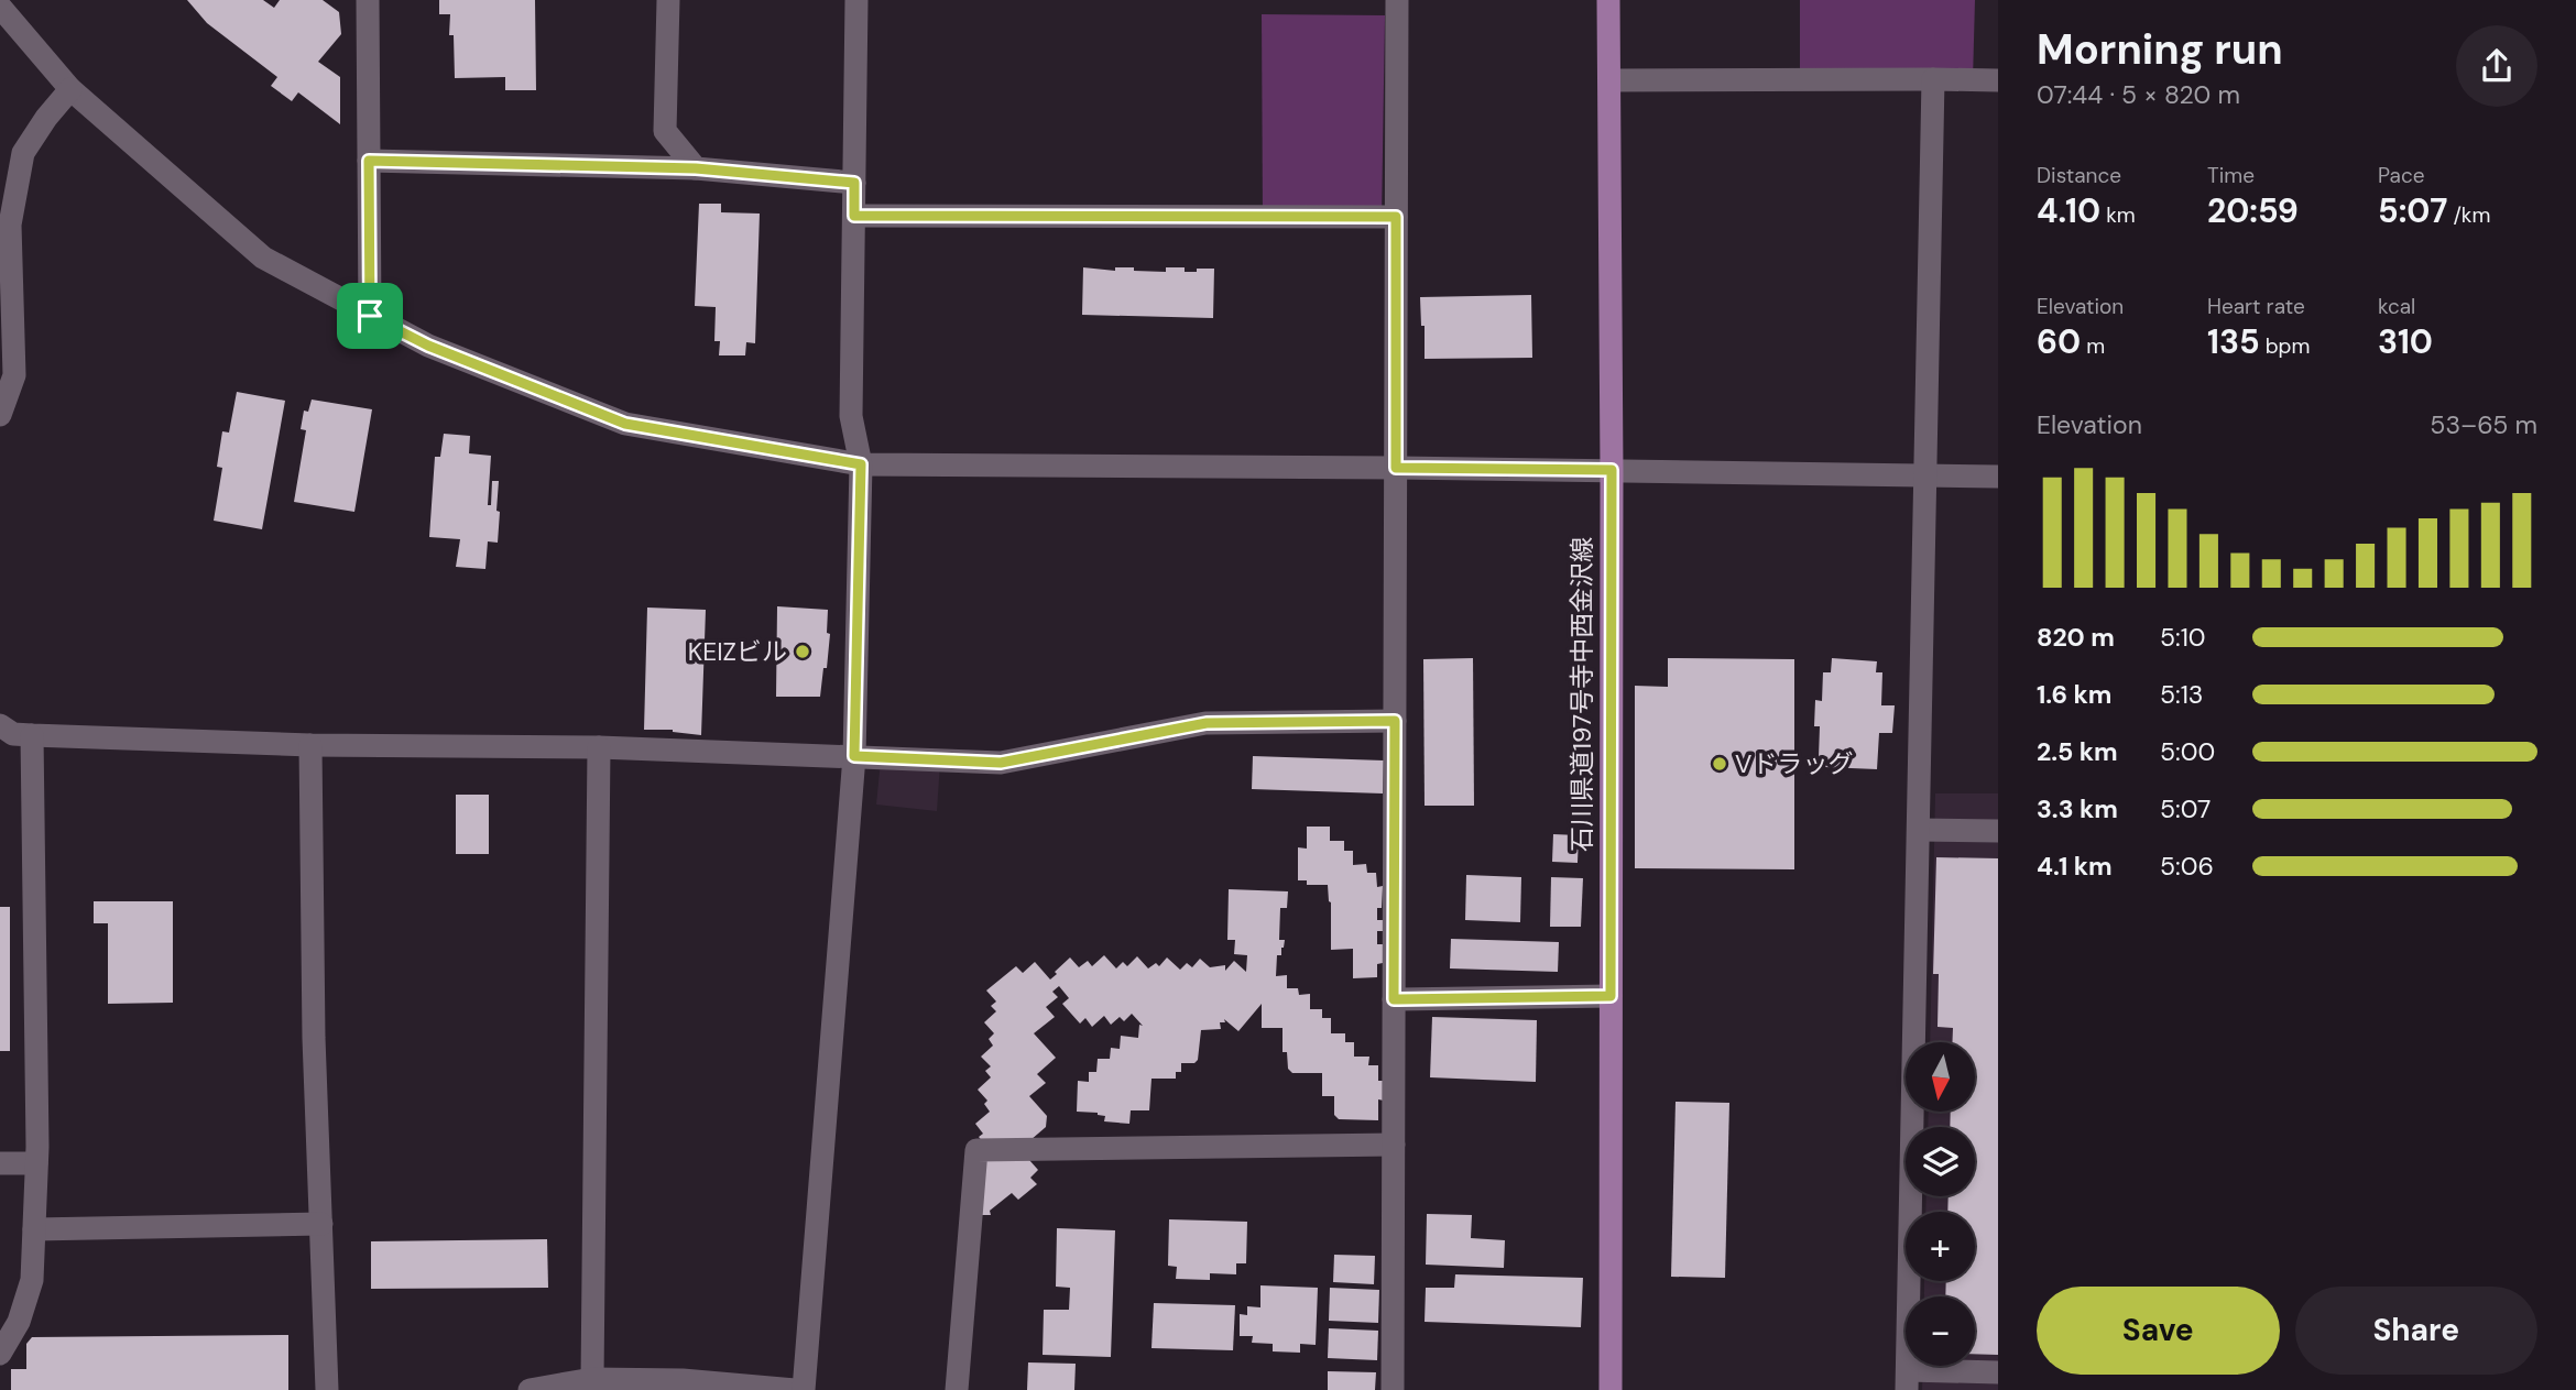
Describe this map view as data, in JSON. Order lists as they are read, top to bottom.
{
  "streets": {
    "main road": ["石川県道197号寺中西金沢線"]
  },
  "places": ["KEIZビル", "Vドラッグ"],
  "north": "bottom",
  "page": {
    "heading": ["Morning run", "07:44 · 5 × 820 m"],
    "stats": [
      ["Distance", "4.10 km"],
      ["Time", "20:59"],
      ["Pace", "5:07 /km"],
      ["Elevation", "60 m"],
      ["Heart rate", "135 bpm"],
      ["kcal", "310"]
    ],
    "chart": ["Elevation", "53–65 m"],
    "list": [
      {
        "name": "820 m",
        "note": "5:10"
      },
      {
        "name": "1.6 km",
        "note": "5:13"
      },
      {
        "name": "2.5 km",
        "note": "5:00"
      },
      {
        "name": "3.3 km",
        "note": "5:07"
      },
      {
        "name": "4.1 km",
        "note": "5:06"
      }
    ],
    "map_buttons": ["+", "−"],
    "buttons": ["Save", "Share"]
  }
}
